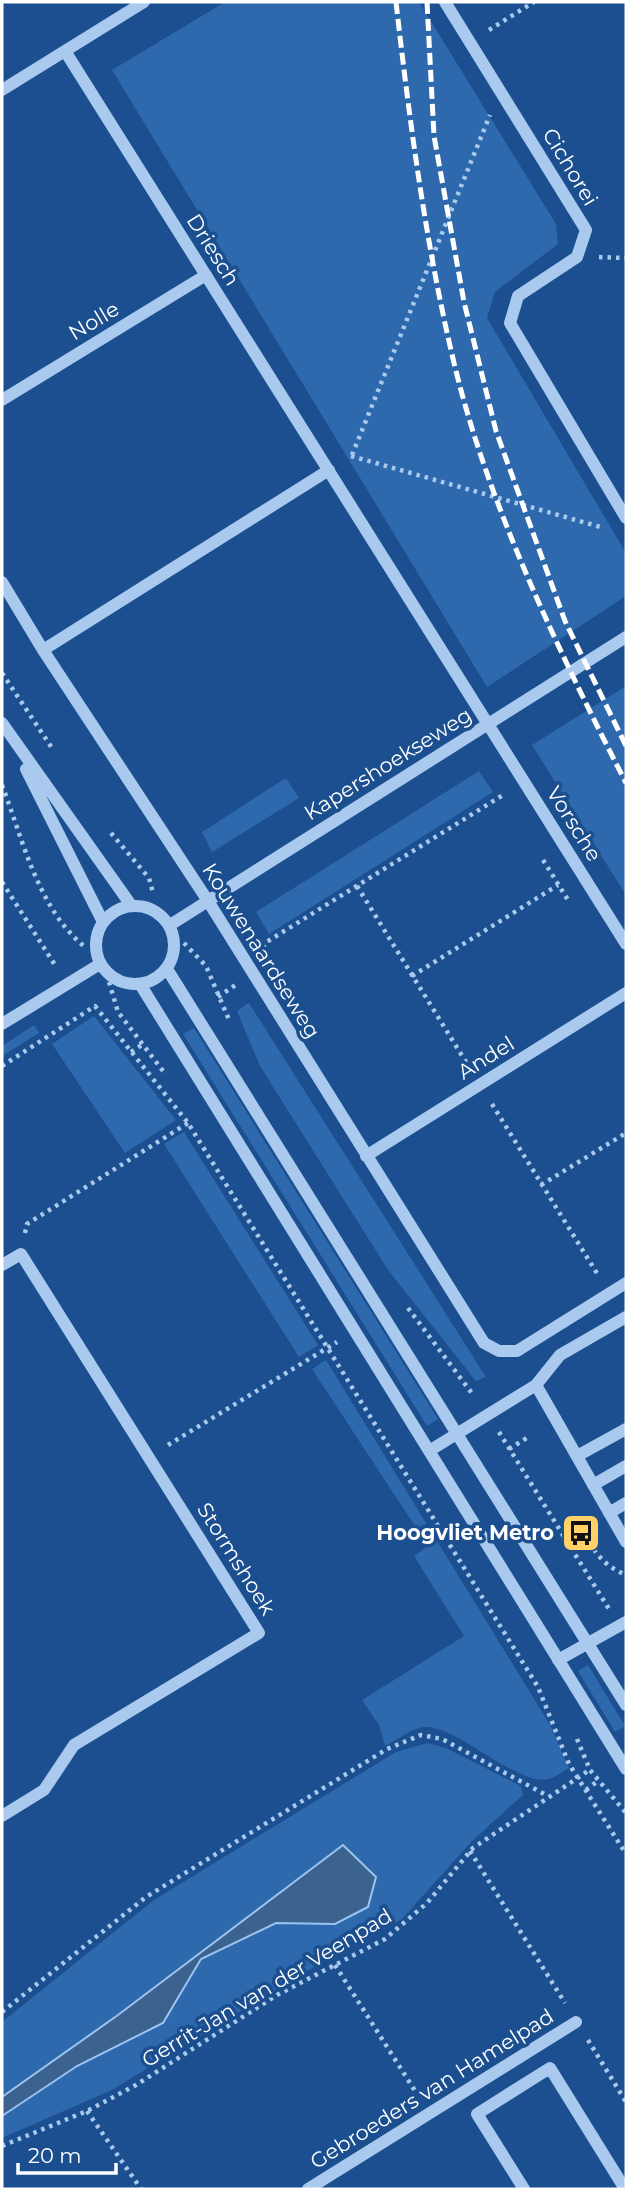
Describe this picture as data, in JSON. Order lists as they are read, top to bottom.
{
  "streets": {
    "street": [
      "Cichorei",
      "Driesch",
      "Nolle",
      "Kapershoekseweg",
      "Vorsche",
      "Kouwenaardseweg",
      "Andel",
      "Stormshoek",
      "Gebroeders van Hamelpad"
    ],
    "path": ["Gerrit-Jan van der Veenpad"]
  },
  "crossings": [
    ["Driesch", "Nolle"],
    ["Driesch", "Kapershoekseweg"],
    ["Driesch", "Vorsche"],
    ["Kapershoekseweg", "Vorsche"],
    ["Kapershoekseweg", "Kouwenaardseweg"],
    ["Kouwenaardseweg", "Andel"]
  ],
  "places": {
    "bus stop": ["Hoogvliet Metro"]
  },
  "scale_bar": "20 m"
}
